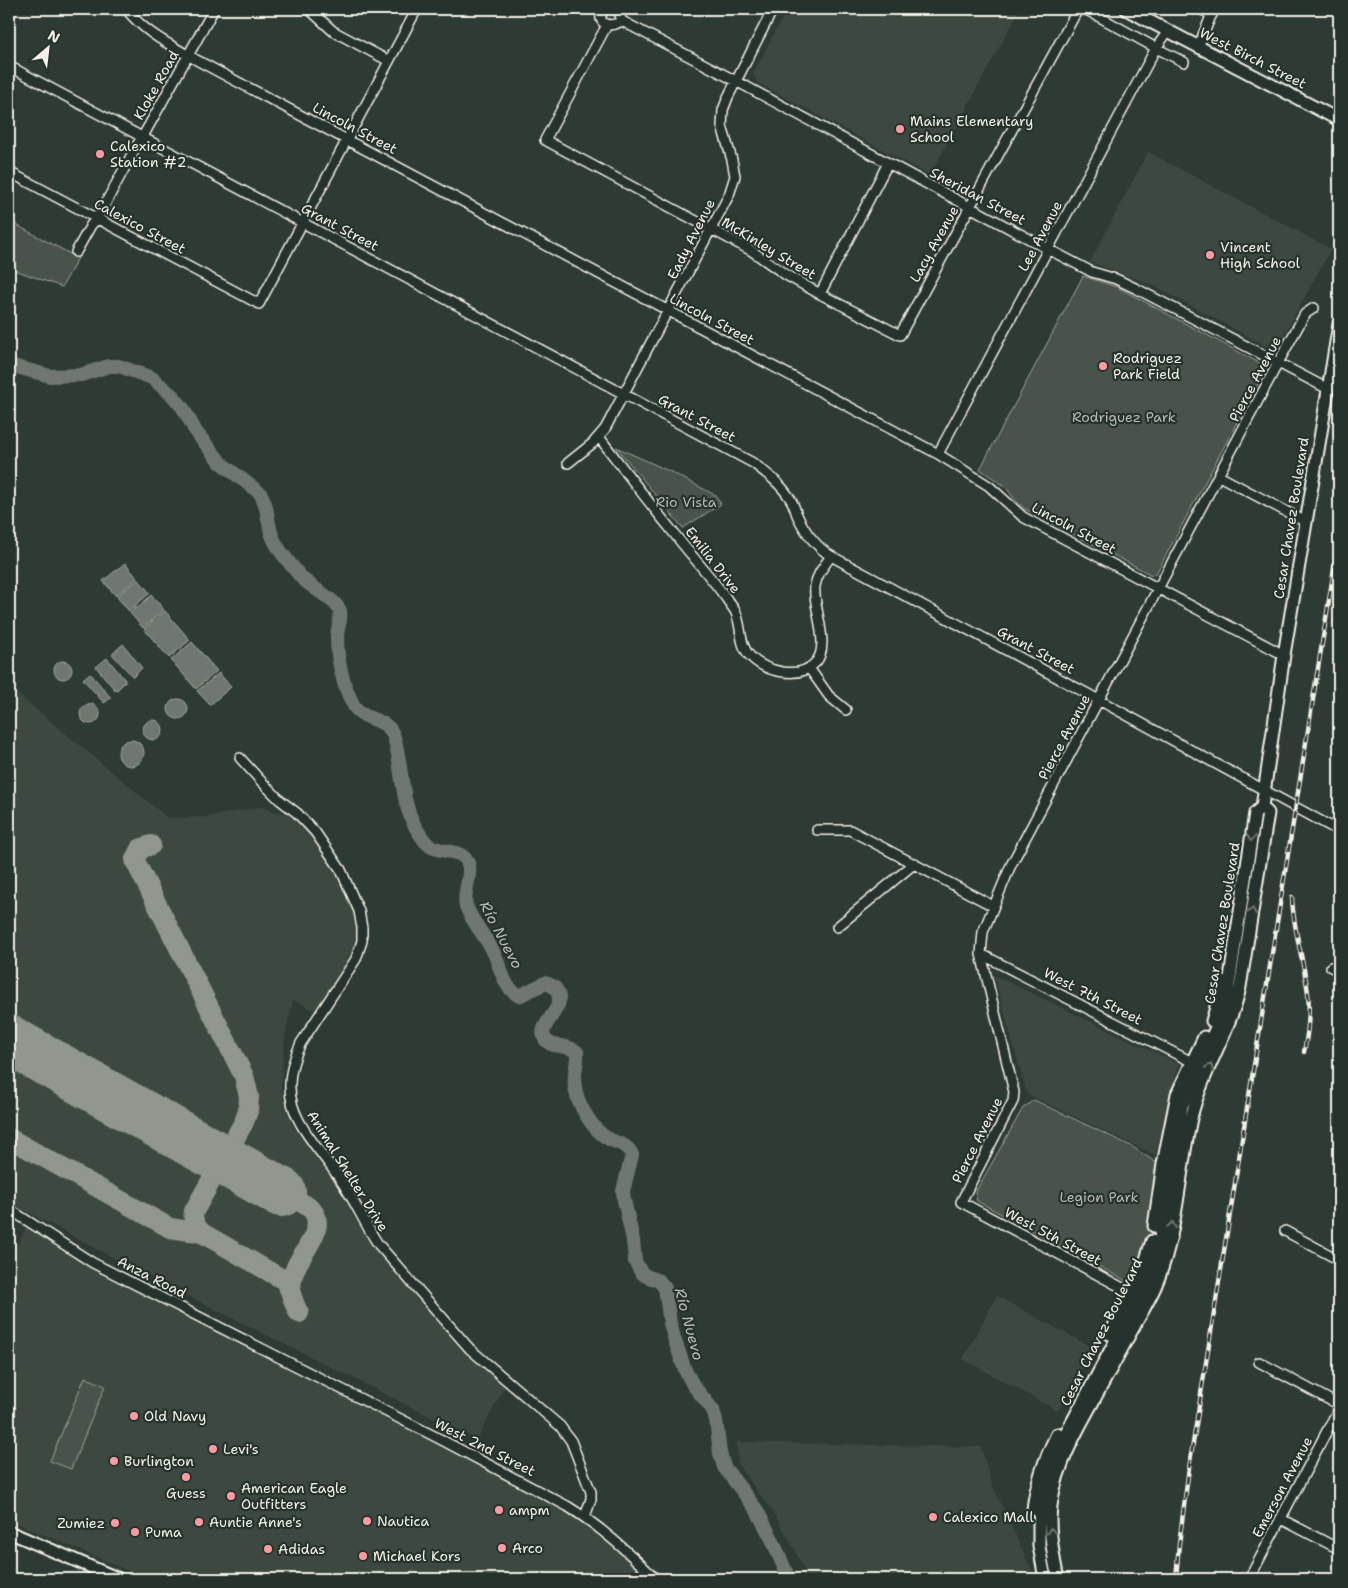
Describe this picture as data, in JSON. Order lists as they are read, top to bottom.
{
  "streets": {
    "main road": ["West Birch Street", "Cesar Chavez Boulevard"],
    "street": [
      "Kloke Road",
      "Lincoln Street",
      "Sheridan Street",
      "Calexico Street",
      "Grant Street",
      "Lee Avenue",
      "Eady Avenue",
      "Lacy Avenue",
      "McKinley Street",
      "Pierce Avenue",
      "Emilia Drive",
      "West 7th Street",
      "Animal Shelter Drive",
      "West 5th Street",
      "Anza Road",
      "West 2nd Street",
      "Emerson Avenue"
    ]
  },
  "crossings": [
    ["West Birch Street", "Lee Avenue"],
    ["Kloke Road", "Lincoln Street"],
    ["Kloke Road", "Calexico Street"],
    ["Kloke Road", "Grant Street"],
    ["Lincoln Street", "Lee Avenue"],
    ["Lincoln Street", "Eady Avenue"],
    ["Lincoln Street", "Pierce Avenue"],
    ["Lincoln Street", "Cesar Chavez Boulevard"],
    ["Sheridan Street", "Lee Avenue"],
    ["Sheridan Street", "Eady Avenue"],
    ["Sheridan Street", "Lacy Avenue"],
    ["Sheridan Street", "Pierce Avenue"],
    ["Sheridan Street", "Cesar Chavez Boulevard"],
    ["Calexico Street", "Grant Street"],
    ["Grant Street", "Eady Avenue"],
    ["Grant Street", "Pierce Avenue"],
    ["Grant Street", "Cesar Chavez Boulevard"],
    ["Eady Avenue", "McKinley Street"],
    ["Eady Avenue", "Emilia Drive"],
    ["Lacy Avenue", "McKinley Street"],
    ["Pierce Avenue", "West 7th Street"],
    ["Pierce Avenue", "West 5th Street"],
    ["Animal Shelter Drive", "West 2nd Street"],
    ["Anza Road", "West 2nd Street"]
  ],
  "water": ["Río Nuevo"],
  "parks": ["Rodriguez Park", "Rio Vista", "Legion Park"],
  "places": [
    "Mains Elementary School",
    "Calexico Station #2",
    "Vincent High School",
    "Rodriguez Park Field",
    "Old Navy",
    "Levi's",
    "Burlington",
    "Guess",
    "American Eagle Outfitters",
    "ampm",
    "Calexico Mall",
    "Nautica",
    "Auntie Anne's",
    "Zumiez",
    "Puma",
    "Arco",
    "Adidas",
    "Michael Kors"
  ],
  "north": "top right"
}
